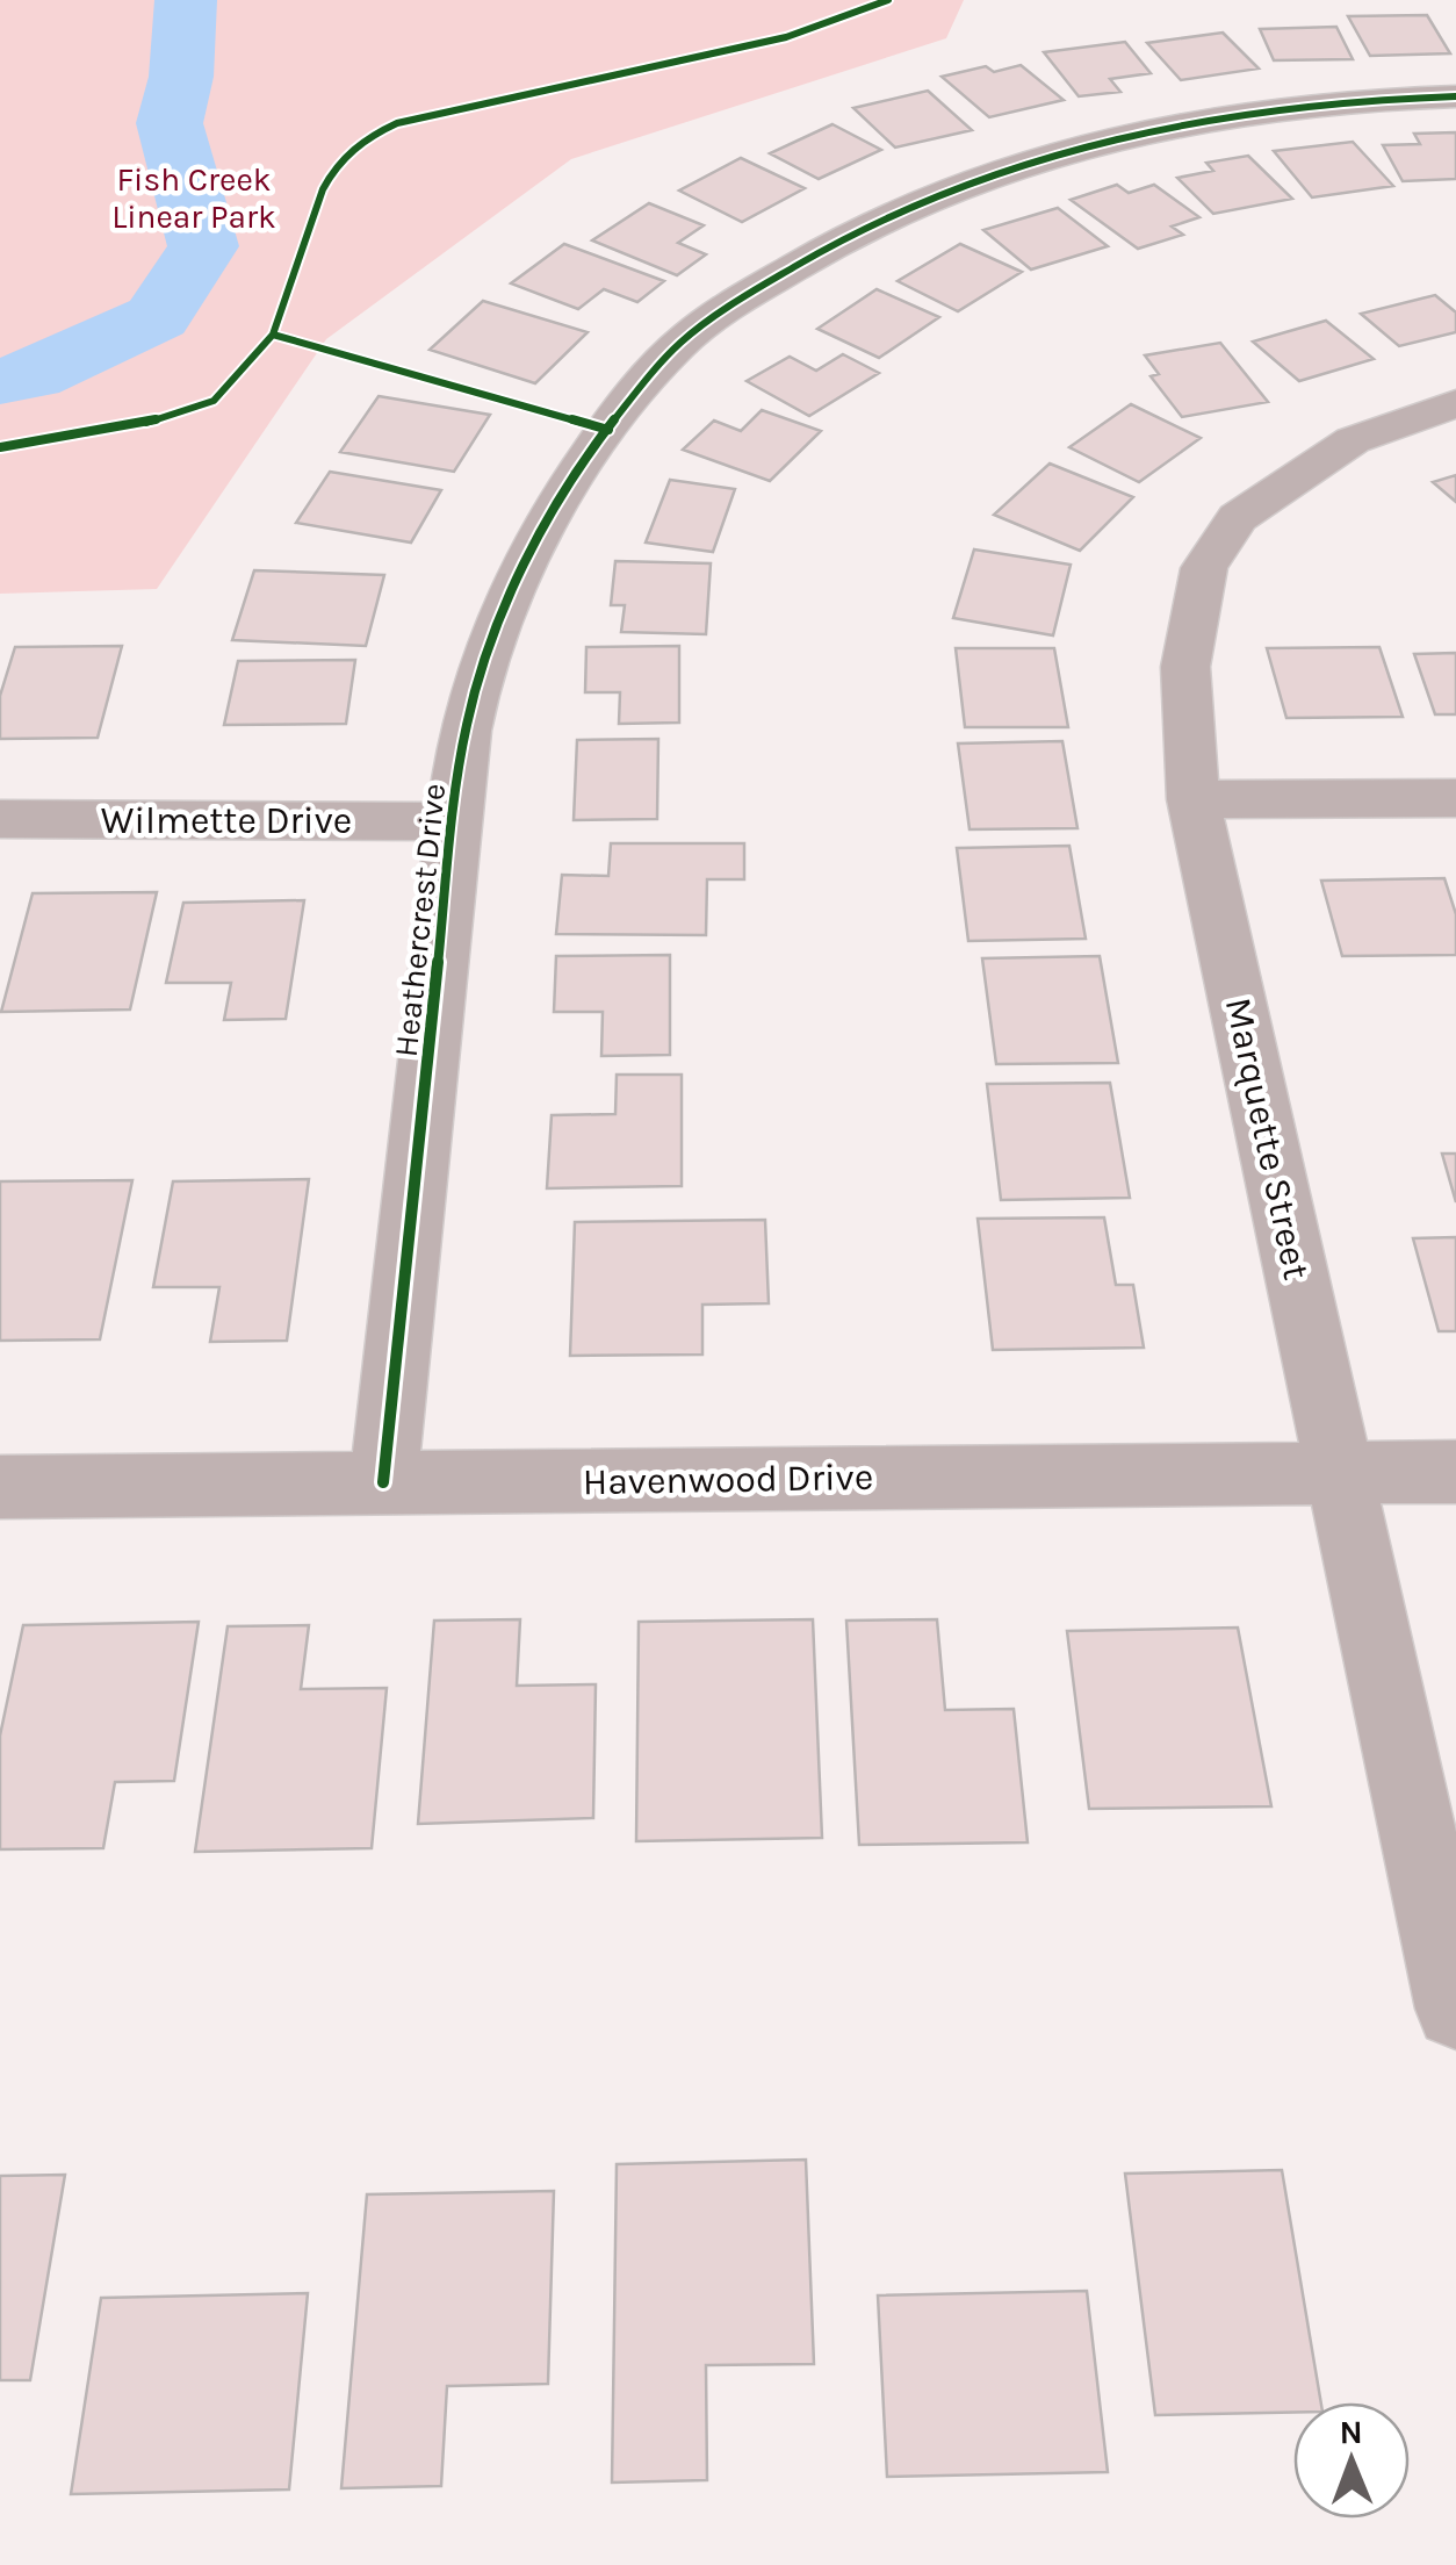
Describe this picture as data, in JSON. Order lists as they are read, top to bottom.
{
  "streets": {
    "street": [
      "Wilmette Drive",
      "Heathercrest Drive",
      "Marquette Street",
      "Havenwood Drive"
    ]
  },
  "crossings": [
    ["Wilmette Drive", "Heathercrest Drive"],
    ["Heathercrest Drive", "Havenwood Drive"],
    ["Marquette Street", "Havenwood Drive"]
  ],
  "parks": ["Fish Creek Linear Park"],
  "north": "top"
}
